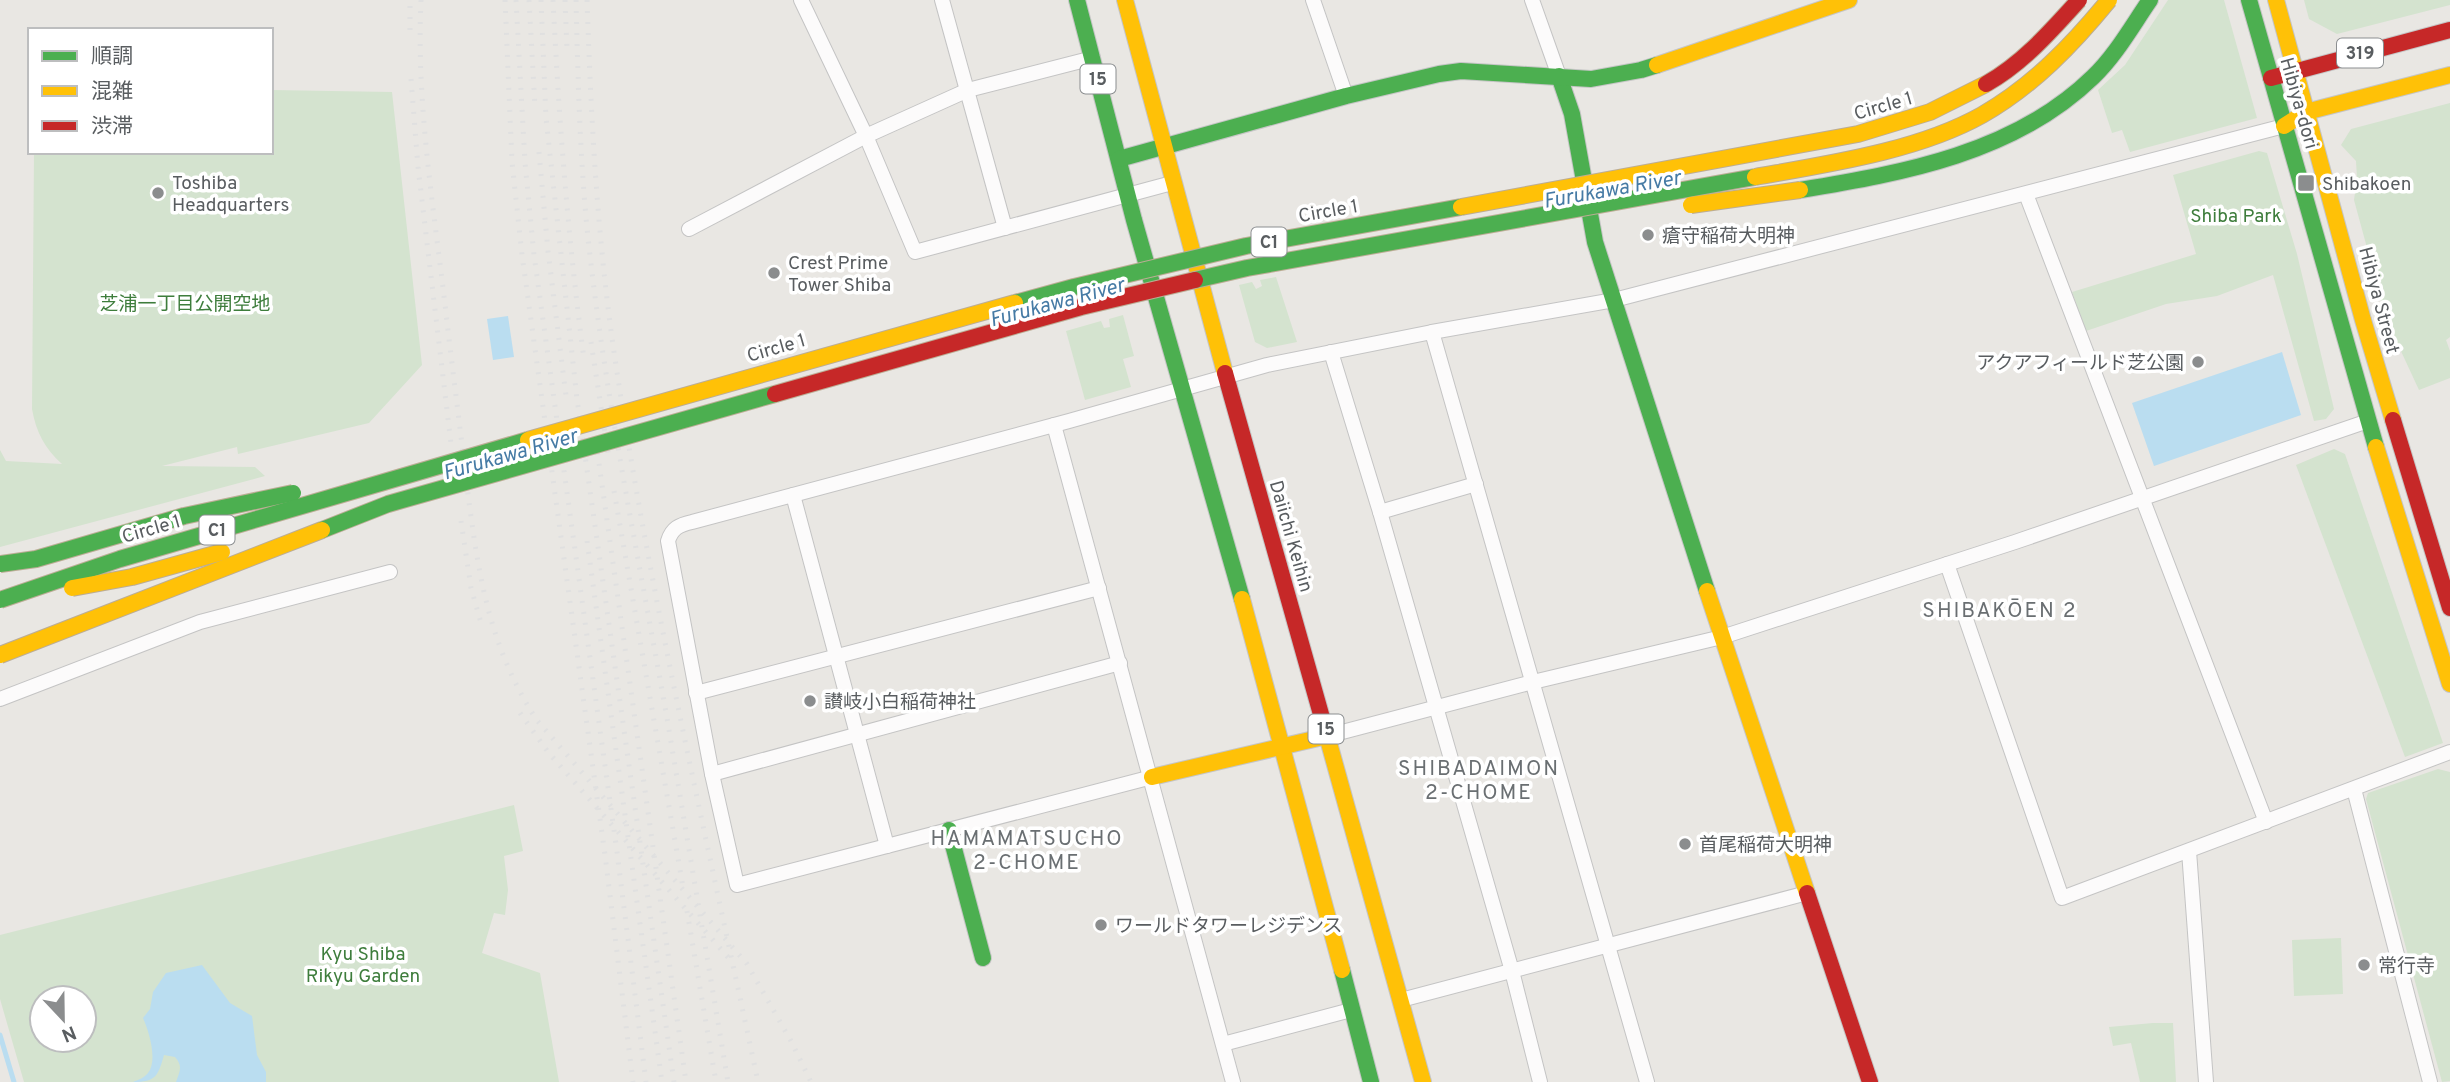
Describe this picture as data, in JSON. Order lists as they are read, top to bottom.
{
  "streets": {
    "main road": [
      "319",
      "15",
      "Hibiya-dori",
      "Circle 1",
      "C1",
      "Hibiya Street",
      "Daiichi Keihin"
    ]
  },
  "crossings": [
    ["319", "Hibiya-dori"],
    ["319", "Hibiya Street"]
  ],
  "districts": ["SHIBAKŌEN 2", "SHIBADAIMON 2-CHOME", "HAMAMATSUCHO 2-CHOME"],
  "water": ["Furukawa River"],
  "parks": ["Shiba Park", "芝浦一丁目公開空地", "Kyu Shiba Rikyu Garden"],
  "places": {
    "transit": ["Shibakoen"],
    "other": [
      "Toshiba Headquarters",
      "瘡守稲荷大明神",
      "Crest Prime Tower Shiba",
      "アクアフィールド芝公園",
      "讃岐小白稲荷神社",
      "首尾稲荷大明神",
      "ワールドタワーレジデンス",
      "常行寺"
    ]
  },
  "legend": ["順調", "混雑", "渋滞"],
  "north": "bottom"
}
